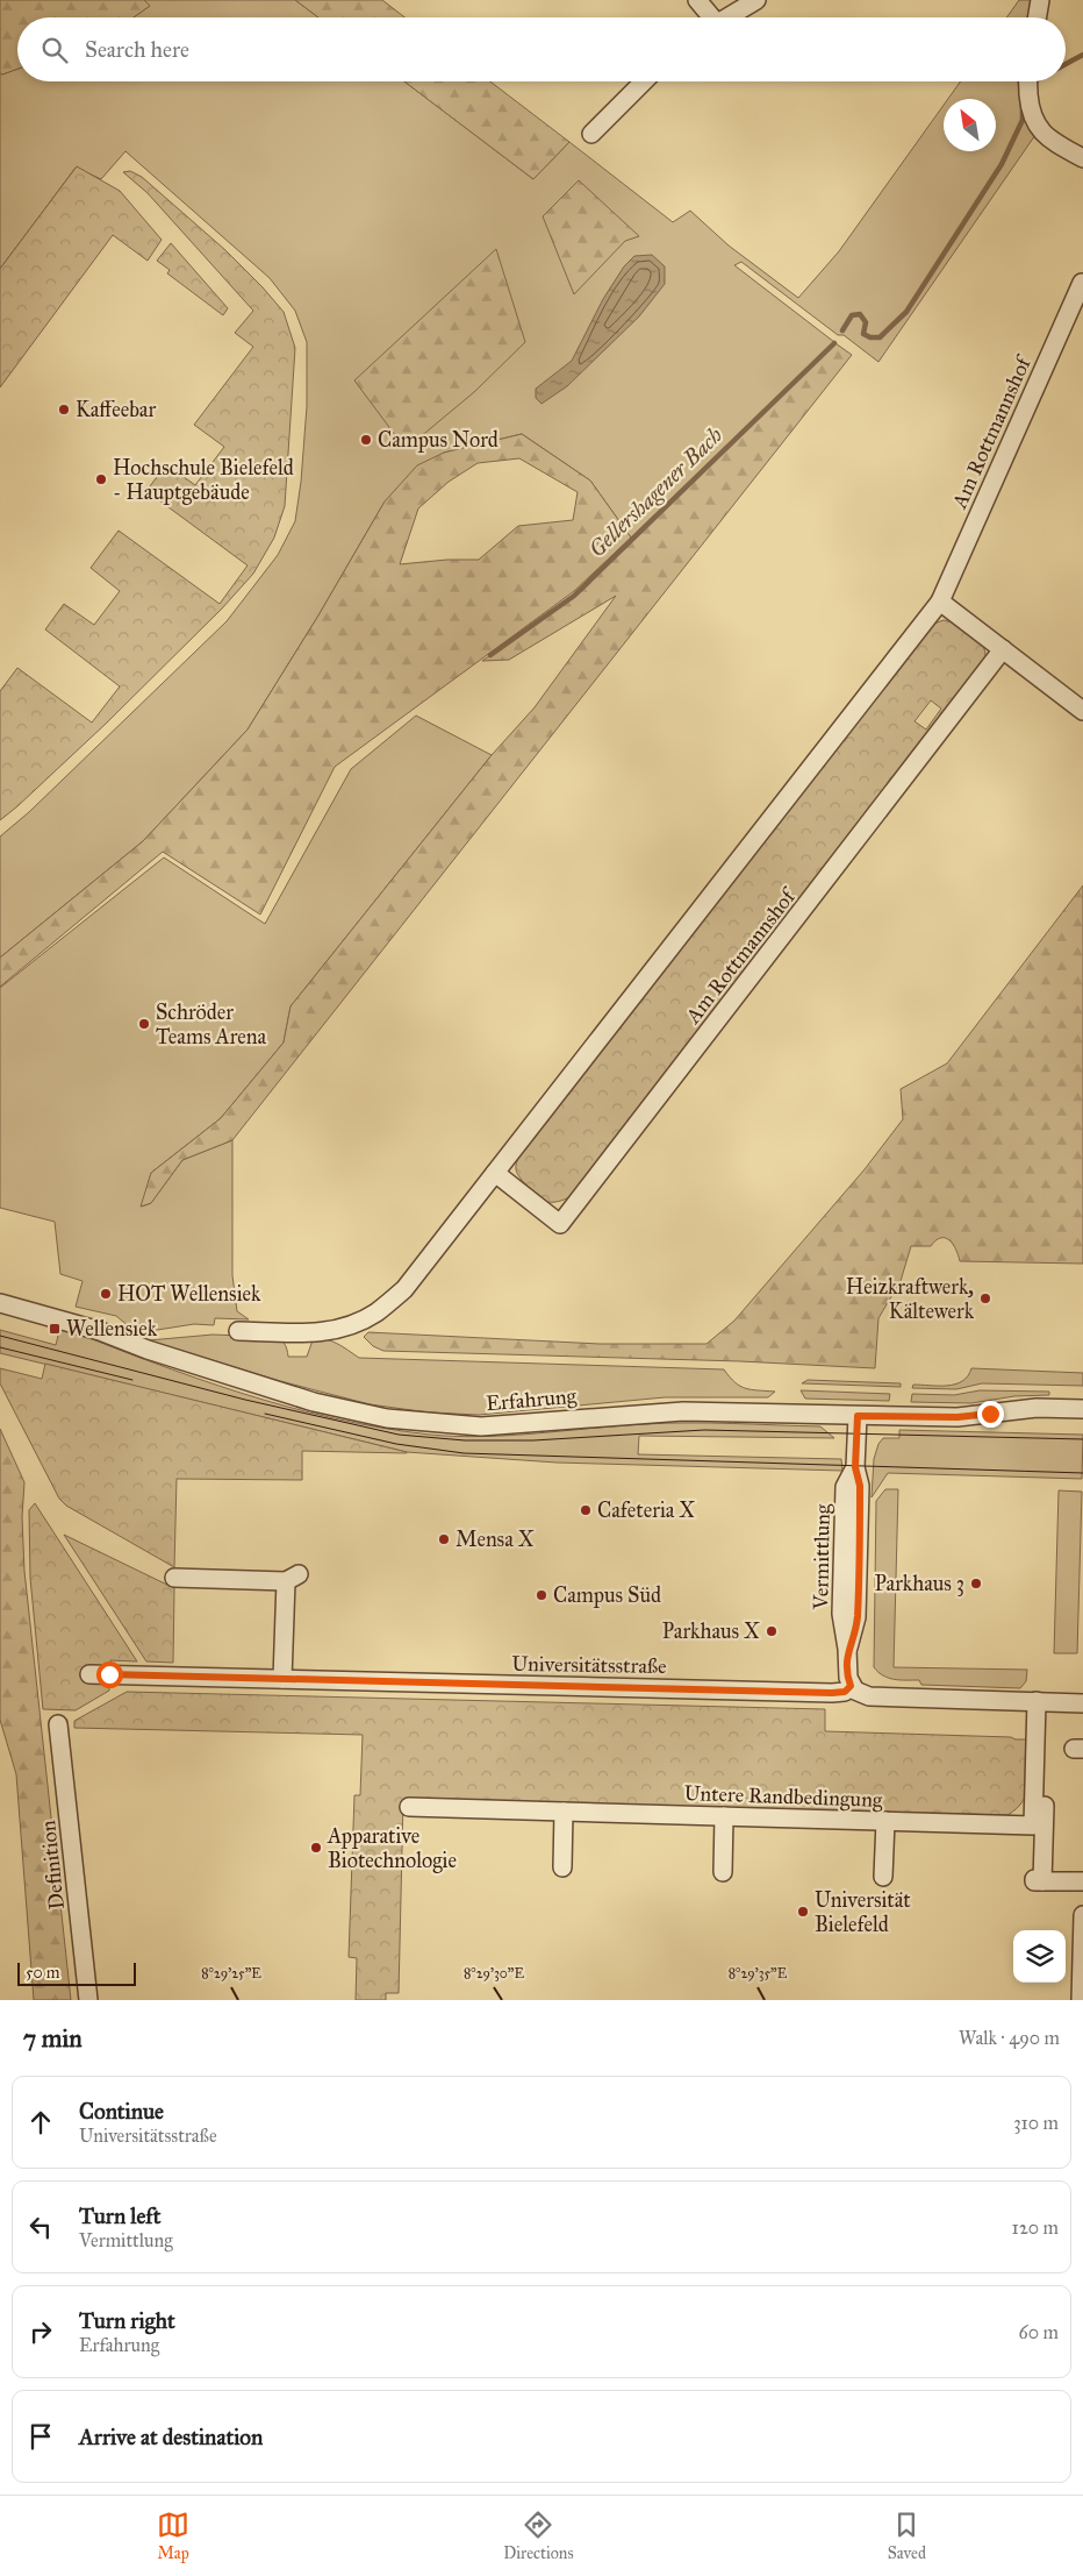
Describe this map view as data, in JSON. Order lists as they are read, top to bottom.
{
  "streets": {
    "street": [
      "Am Rottmannshof",
      "Erfahrung",
      "Vermittlung",
      "Universitätsstraße",
      "Untere Randbedingung",
      "Definition"
    ]
  },
  "crossings": [
    ["Erfahrung", "Vermittlung"],
    ["Vermittlung", "Universitätsstraße"]
  ],
  "water": ["Gellershagener Bach"],
  "places": {
    "other": [
      "Kaffeebar",
      "Campus Nord",
      "Hochschule Bielefeld - Hauptgebäude",
      "Schröder Teams Arena",
      "HOT Wellensiek",
      "Heizkraftwerk, Kältewerk",
      "Cafeteria X",
      "Mensa X",
      "Parkhaus 3",
      "Campus Süd",
      "Parkhaus X",
      "Apparative Biotechnologie",
      "Universität Bielefeld"
    ],
    "transit": ["Wellensiek"]
  },
  "scale_bar": "50 m",
  "north": "top left",
  "page": {
    "search": "Search here",
    "scale": "50 m",
    "heading": ["7 min", "Walk · 490 m"],
    "list": [
      ["Continue", "Universitätsstraße", "310 m"],
      ["Turn left", "Vermittlung", "120 m"],
      ["Turn right", "Erfahrung", "60 m"],
      "Arrive at destination"
    ],
    "nav": ["Map", "Directions", "Saved"]
  },
  "coordinates": ["8°29'25\"E", "8°29'30\"E", "8°29'35\"E"]
}
